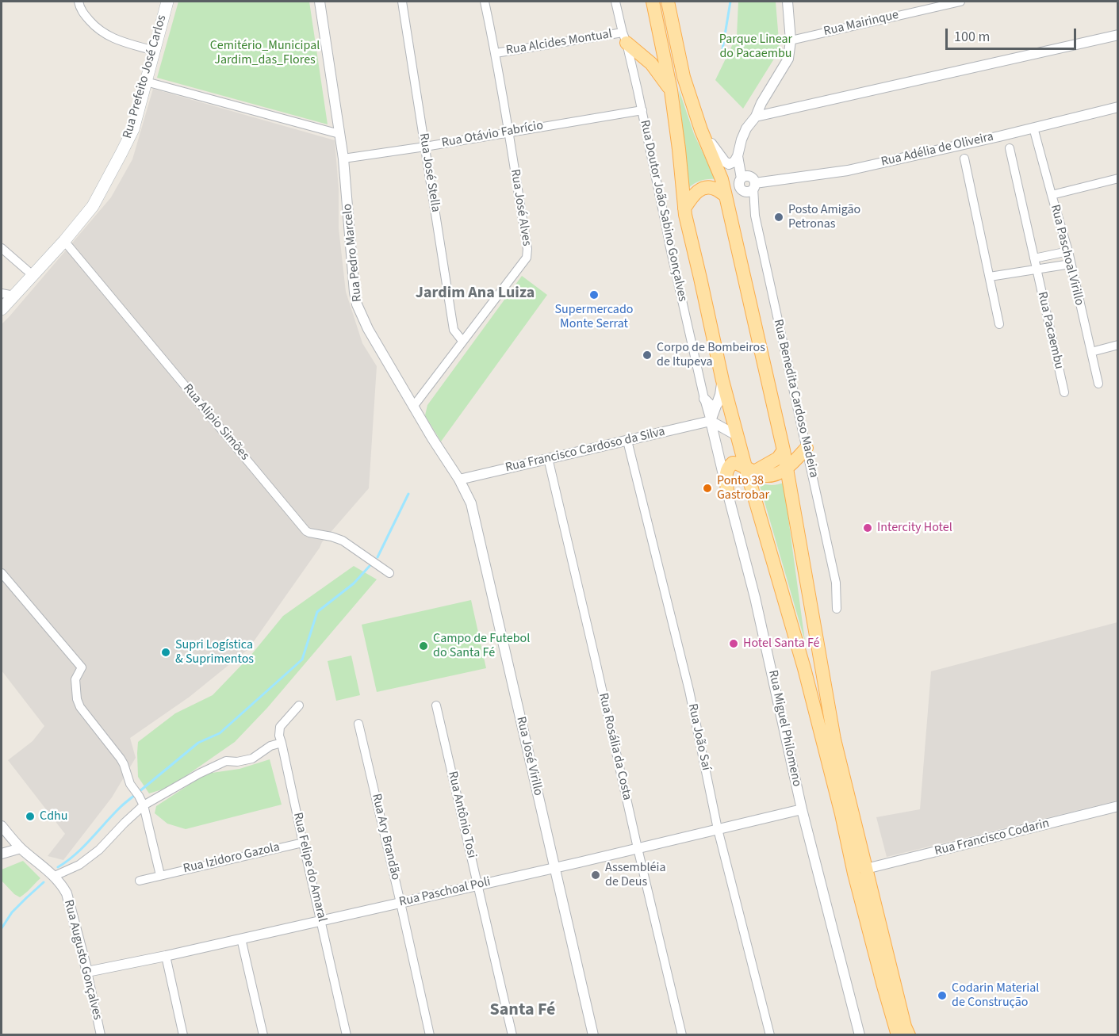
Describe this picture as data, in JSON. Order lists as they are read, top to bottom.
{
  "streets": {
    "main road": ["Rua Prefeito José Carlos"],
    "street": [
      "Rua Mairinque",
      "Rua Alcides Montual",
      "Rua Otávio Fabrício",
      "Rua Adélia de Oliveira",
      "Rua José Stella",
      "Rua José Alves",
      "Rua Doutor João Sabino Gonçalves",
      "Rua Pedro Marcelo",
      "Rua Paschoal Virillo",
      "Rua Pacaembu",
      "Rua Benedita Cardoso Madeira",
      "Rua Alipio Simões",
      "Rua Francisco Cardoso da Silva",
      "Rua Miguel Philomeno",
      "Rua João Saí",
      "Rua Rosália da Costa",
      "Rua José Virillo",
      "Rua Antônio Tosi",
      "Rua Ary Brandão",
      "Rua Francisco Codarin",
      "Rua Izidoro Gazola",
      "Rua Felipe do Amaral",
      "Rua Paschoal Poli",
      "Rua Augusto Gonçalves"
    ]
  },
  "crossings": [
    ["Rua Alcides Montual", "Rua José Alves"],
    ["Rua Alcides Montual", "Rua Doutor João Sabino Gonçalves"],
    ["Rua Prefeito José Carlos", "Rua Alipio Simões"],
    ["Rua Otávio Fabrício", "Rua José Stella"],
    ["Rua Otávio Fabrício", "Rua José Alves"],
    ["Rua Otávio Fabrício", "Rua Doutor João Sabino Gonçalves"],
    ["Rua Otávio Fabrício", "Rua Pedro Marcelo"],
    ["Rua Adélia de Oliveira", "Rua Paschoal Virillo"],
    ["Rua Adélia de Oliveira", "Rua Benedita Cardoso Madeira"],
    ["Rua José Stella", "Rua José Alves"],
    ["Rua José Alves", "Rua Pedro Marcelo"],
    ["Rua Doutor João Sabino Gonçalves", "Rua Francisco Cardoso da Silva"],
    ["Rua Doutor João Sabino Gonçalves", "Rua Miguel Philomeno"],
    ["Rua Pedro Marcelo", "Rua Francisco Cardoso da Silva"],
    ["Rua Pedro Marcelo", "Rua José Virillo"],
    ["Rua Francisco Cardoso da Silva", "Rua Miguel Philomeno"],
    ["Rua Francisco Cardoso da Silva", "Rua João Saí"],
    ["Rua Francisco Cardoso da Silva", "Rua Rosália da Costa"],
    ["Rua Francisco Cardoso da Silva", "Rua José Virillo"],
    ["Rua Miguel Philomeno", "Rua Paschoal Poli"],
    ["Rua João Saí", "Rua Paschoal Poli"],
    ["Rua Rosália da Costa", "Rua Paschoal Poli"],
    ["Rua José Virillo", "Rua Paschoal Poli"],
    ["Rua Antônio Tosi", "Rua Paschoal Poli"],
    ["Rua Ary Brandão", "Rua Paschoal Poli"],
    ["Rua Izidoro Gazola", "Rua Felipe do Amaral"],
    ["Rua Felipe do Amaral", "Rua Paschoal Poli"],
    ["Rua Paschoal Poli", "Rua Augusto Gonçalves"]
  ],
  "districts": ["Jardim Ana Luiza", "Santa Fé"],
  "parks": ["Parque Linear do Pacaembu", "Cemitério_Municipal Jardim_das_Flores"],
  "places": [
    "Posto Amigão Petronas",
    "Supermercado Monte Serrat",
    "Corpo de Bombeiros de Itupeva",
    "Ponto 38 Gastrobar",
    "Intercity Hotel",
    "Hotel Santa Fé",
    "Campo de Futebol do Santa Fé",
    "Supri Logística & Suprimentos",
    "Cdhu",
    "Assembléia de Deus",
    "Codarin Material de Construção"
  ],
  "scale_bar": "100 m"
}
